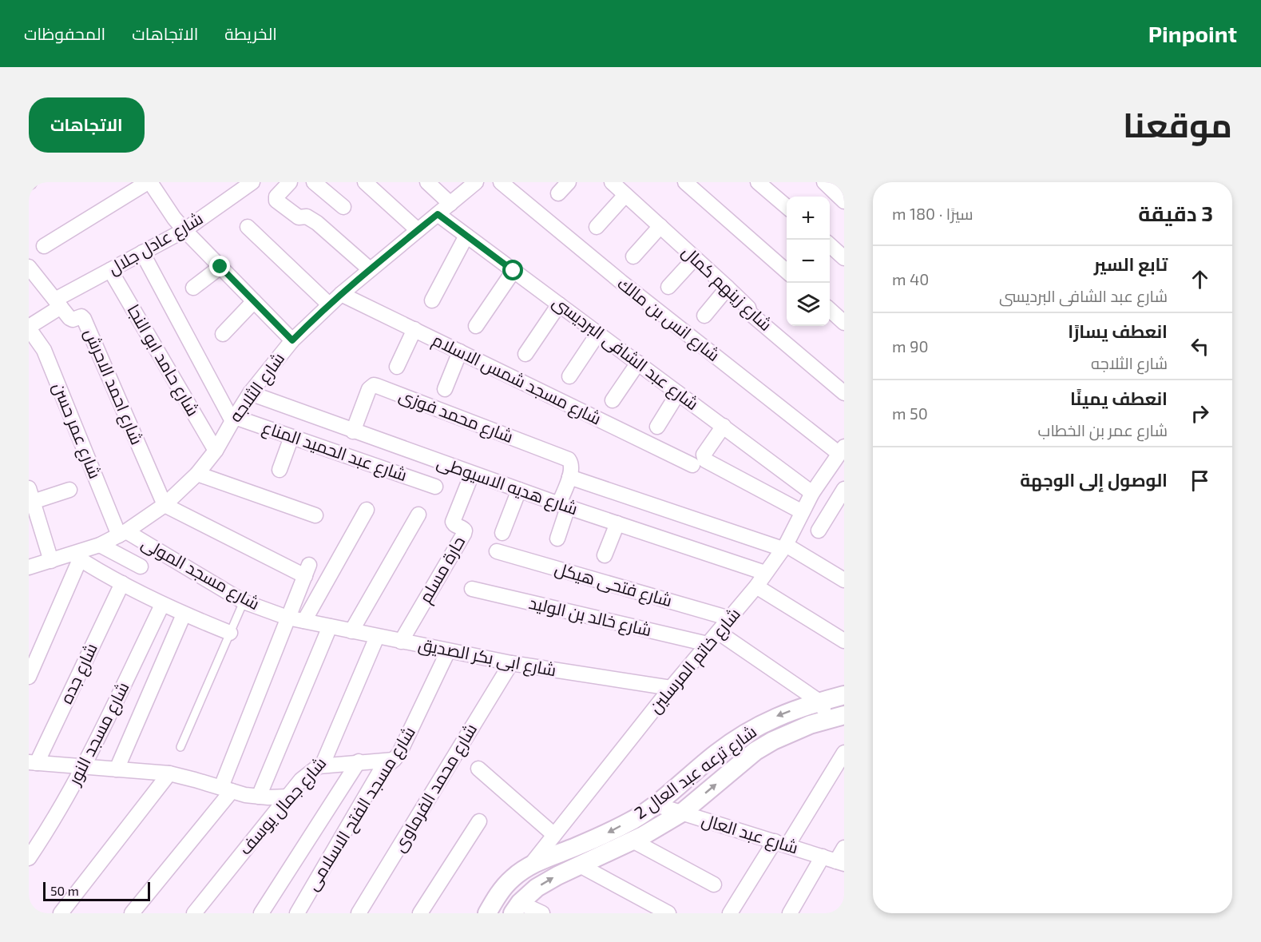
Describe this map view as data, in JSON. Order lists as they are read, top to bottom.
{
  "streets": {
    "street": [
      "شارع عادل جلال",
      "شارع زينهم كمال",
      "شارع انس بن مالك",
      "شارع عبد الشافى البرديسى",
      "شارع حامد ابو النجا",
      "شارع مسجد شمس الاسلام",
      "شارع احمد الاحرش",
      "شارع الثلاجه",
      "شارع محمد فوزى",
      "شارع عمر حسن",
      "شارع عبد الحميد المناع",
      "شارع هديه الاسيوطى",
      "حارة مسلم",
      "شارع مسجد المولى",
      "شارع فتحى هيكل",
      "شارع خالد بن الوليد",
      "شارع ابى بكر الصديق",
      "شارع خاتم المرسلين",
      "شارع جده",
      "شارع مسجد النور",
      "شارع ترعه عبد العال 2",
      "شارع محمد الفرماوى",
      "شارع جمال يوسف",
      "شارع مسجد الفتح الاسلامى",
      "شارع عبد العال"
    ]
  },
  "crossings": [
    ["شارع عادل جلال", "شارع حامد ابو النجا"],
    ["شارع عادل جلال", "شارع احمد الاحرش"],
    ["شارع عادل جلال", "شارع عمر حسن"],
    ["شارع انس بن مالك", "شارع خاتم المرسلين"],
    ["شارع عبد الشافى البرديسى", "شارع الثلاجه"],
    ["شارع عبد الشافى البرديسى", "شارع خاتم المرسلين"],
    ["شارع حامد ابو النجا", "شارع الثلاجه"],
    ["شارع مسجد شمس الاسلام", "شارع الثلاجه"],
    ["شارع احمد الاحرش", "شارع الثلاجه"],
    ["شارع الثلاجه", "شارع عمر حسن"],
    ["شارع الثلاجه", "شارع عبد الحميد المناع"],
    ["شارع الثلاجه", "شارع هديه الاسيوطى"],
    ["شارع الثلاجه", "شارع مسجد المولى"],
    ["شارع محمد فوزى", "شارع هديه الاسيوطى"],
    ["شارع عمر حسن", "شارع مسجد المولى"],
    ["شارع هديه الاسيوطى", "حارة مسلم"],
    ["شارع هديه الاسيوطى", "شارع خاتم المرسلين"],
    ["حارة مسلم", "شارع ابى بكر الصديق"],
    ["شارع مسجد المولى", "شارع ابى بكر الصديق"],
    ["شارع فتحى هيكل", "شارع خاتم المرسلين"],
    ["شارع خالد بن الوليد", "شارع خاتم المرسلين"],
    ["شارع ابى بكر الصديق", "شارع خاتم المرسلين"],
    ["شارع ابى بكر الصديق", "شارع محمد الفرماوى"],
    ["شارع ابى بكر الصديق", "شارع جمال يوسف"],
    ["شارع ابى بكر الصديق", "شارع مسجد الفتح الاسلامى"],
    ["شارع خاتم المرسلين", "شارع ترعه عبد العال 2"],
    ["شارع ترعه عبد العال 2", "شارع عبد العال"]
  ],
  "scale_bar": "50 m",
  "page": {
    "header": "Pinpoint",
    "nav": ["الخريطة", "الاتجاهات", "المحفوظات"],
    "title": "موقعنا",
    "buttons": "الاتجاهات",
    "heading": ["3 دقيقة", "سيرًا · 180 m"],
    "map_buttons": ["+", "−"],
    "list": [
      ["تابع السير", "شارع عبد الشافى البرديسى", "40 m"],
      ["انعطف يسارًا", "شارع الثلاجه", "90 m"],
      ["انعطف يمينًا", "شارع عمر بن الخطاب", "50 m"],
      "الوصول إلى الوجهة"
    ],
    "scale": "50 m"
  }
}
